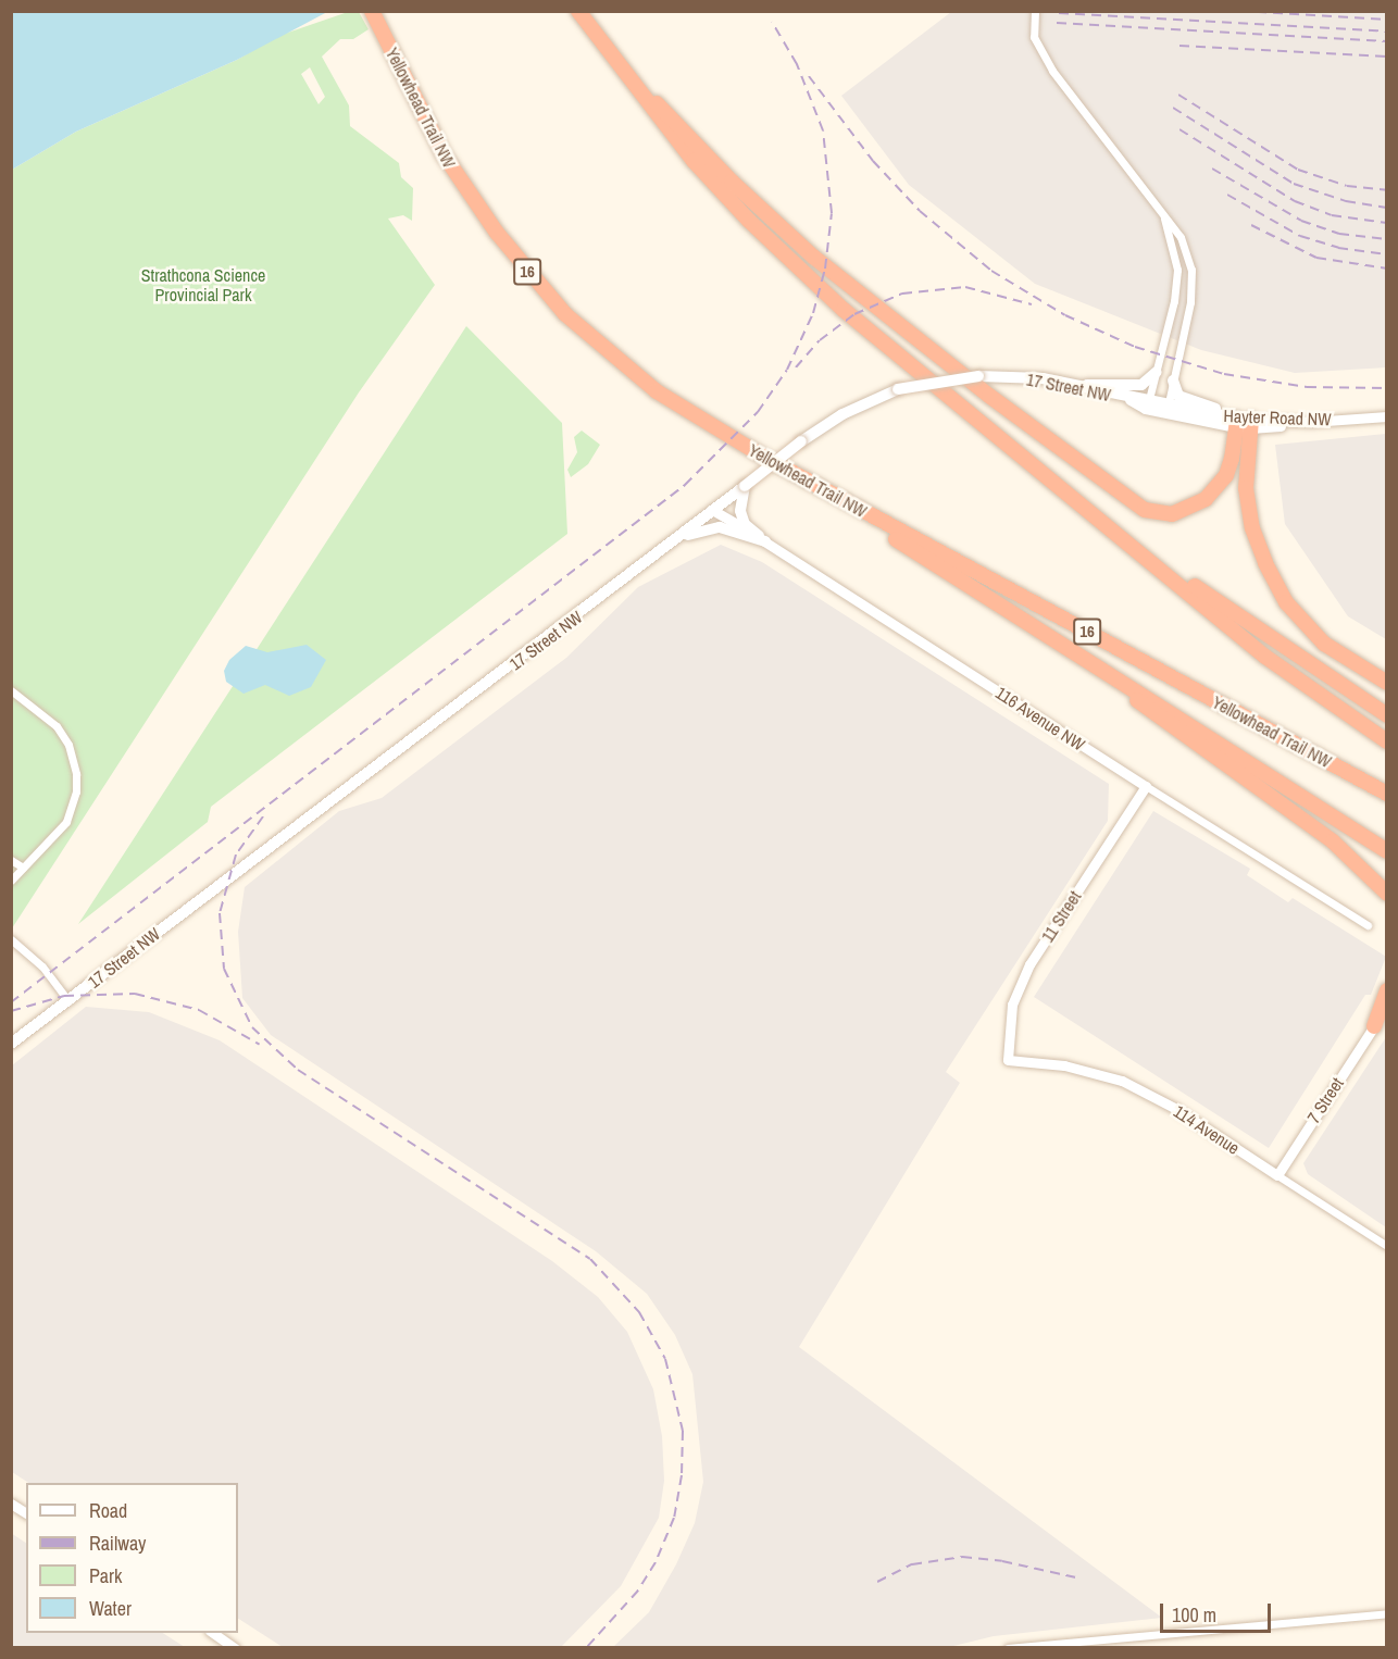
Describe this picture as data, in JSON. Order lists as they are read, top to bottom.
{
  "streets": {
    "highway": ["Yellowhead Trail NW", "16"],
    "main road": ["17 Street NW"],
    "street": [
      "Hayter Road NW",
      "116 Avenue NW",
      "11 Street",
      "7 Street",
      "114 Avenue"
    ]
  },
  "crossings": [
    ["17 Street NW", "Hayter Road NW"],
    ["17 Street NW", "116 Avenue NW"],
    ["116 Avenue NW", "11 Street"],
    ["11 Street", "114 Avenue"],
    ["7 Street", "114 Avenue"]
  ],
  "parks": ["Strathcona Science Provincial Park"],
  "legend": [
    "Road",
    "Railway",
    "Park",
    "Water"
  ],
  "scale_bar": "100 m"
}
